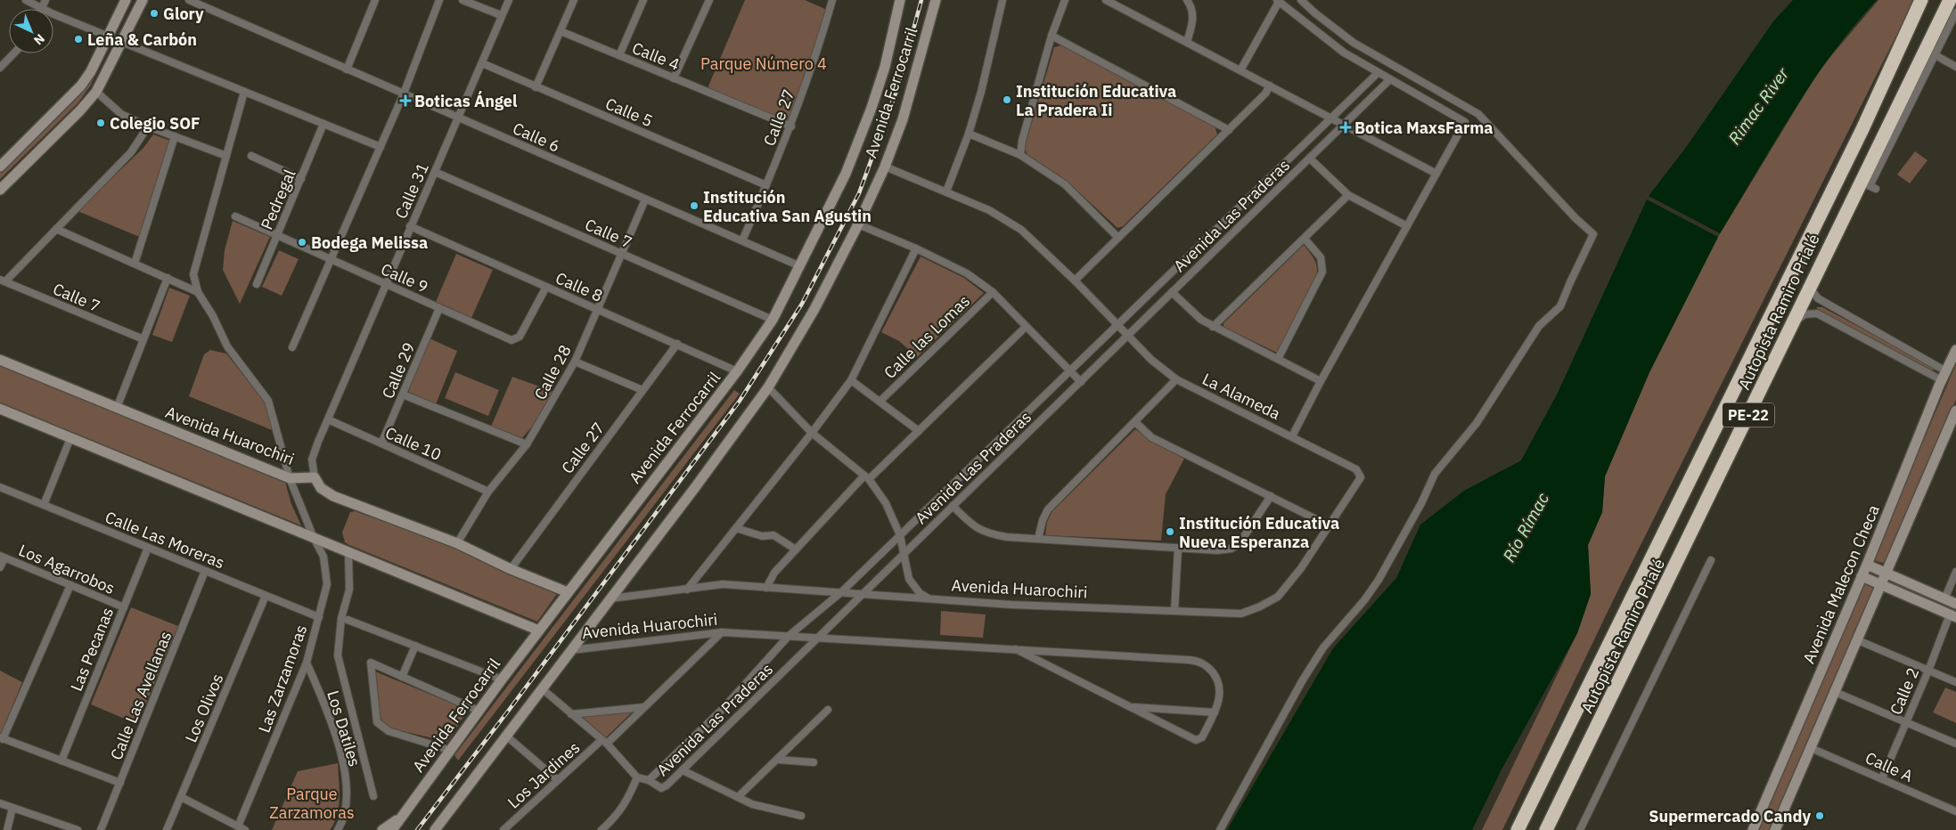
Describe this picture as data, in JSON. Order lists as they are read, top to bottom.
{
  "streets": {
    "highway": ["Autopista Ramiro Prialé", "PE-22"],
    "street": [
      "Calle 4",
      "Avenida Ferrocarril",
      "Calle 5",
      "Calle 27",
      "Calle 6",
      "Calle 31",
      "Pedregal",
      "Avenida Las Praderas",
      "Calle 7",
      "Calle 9",
      "Calle 8",
      "Calle las Lomas",
      "Calle 29",
      "Calle 28",
      "La Alameda",
      "Avenida Huarochiri",
      "Calle 10",
      "Calle Las Moreras",
      "Los Agarrobos",
      "Avenida Malecon Checa",
      "Las Pecanas",
      "Las Zarzamoras",
      "Calle 2",
      "Calle Las Avellanas",
      "Los Olivos",
      "Los Datiles",
      "Calle A",
      "Los Jardines"
    ]
  },
  "crossings": [
    ["Calle 4", "Calle 27"],
    ["Avenida Ferrocarril", "Calle 6"],
    ["Avenida Ferrocarril", "Calle 7"],
    ["Avenida Ferrocarril", "Calle 8"],
    ["Avenida Ferrocarril", "La Alameda"],
    ["Avenida Ferrocarril", "Avenida Huarochiri"],
    ["Calle 5", "Calle 27"],
    ["Calle 5", "Calle 31"],
    ["Calle 27", "Calle 6"],
    ["Calle 27", "Calle 8"],
    ["Calle 6", "Calle 31"],
    ["Calle 6", "Calle 28"],
    ["Calle 31", "Calle 7"],
    ["Calle 31", "Calle 9"],
    ["Calle 31", "Calle 8"],
    ["Calle 31", "Avenida Huarochiri"],
    ["Calle 31", "Calle 10"],
    ["Pedregal", "Calle 9"],
    ["Avenida Las Praderas", "La Alameda"],
    ["Avenida Las Praderas", "Avenida Huarochiri"],
    ["Calle 7", "Calle 28"],
    ["Calle 9", "Calle 8"],
    ["Calle 9", "Calle 29"],
    ["Calle 8", "Calle 28"],
    ["Calle 29", "Calle 10"],
    ["Calle 28", "Calle 10"],
    ["La Alameda", "Avenida Huarochiri"],
    ["Avenida Huarochiri", "Las Zarzamoras"],
    ["Avenida Huarochiri", "Los Jardines"],
    ["Calle Las Moreras", "Las Pecanas"],
    ["Calle Las Moreras", "Las Zarzamoras"],
    ["Calle Las Moreras", "Calle Las Avellanas"],
    ["Calle Las Moreras", "Los Olivos"],
    ["Los Agarrobos", "Las Pecanas"],
    ["Las Zarzamoras", "Los Datiles"],
    ["Calle 2", "Calle A"]
  ],
  "water": ["Rimac River", "Río Rímac"],
  "parks": ["Parque Número 4", "Parque Zarzamoras"],
  "places": {
    "other": [
      "Glory",
      "Leña & Carbón",
      "Institución Educativa La Pradera Ii",
      "Colegio SOF",
      "Institución Educativa San Agustin",
      "Bodega Melissa",
      "Institución Educativa Nueva Esperanza",
      "Supermercado Candy"
    ],
    "health": ["Boticas Ángel", "Botica MaxsFarma"]
  },
  "north": "bottom right"
}
